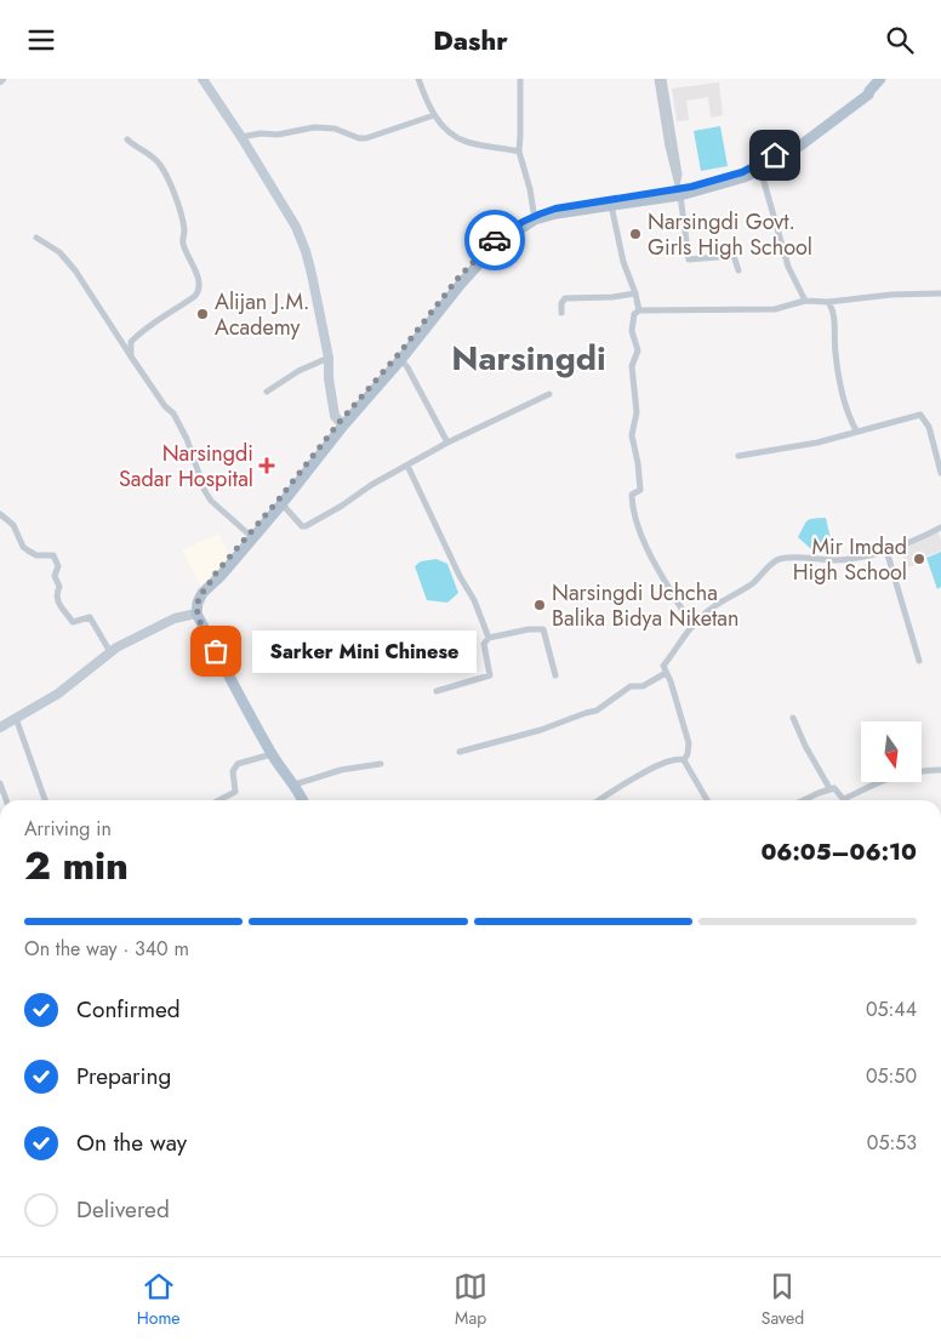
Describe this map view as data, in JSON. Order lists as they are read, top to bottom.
{
  "districts": ["Narsingdi"],
  "places": {
    "other": [
      "Narsingdi Govt. Girls High School",
      "Alijan J.M. Academy",
      "Mir Imdad High School",
      "Narsingdi Uchcha Balika Bidya Niketan",
      "Sarker Mini Chinese"
    ],
    "health": ["Narsingdi Sadar Hospital"]
  },
  "north": "bottom",
  "page": {
    "header": "Dashr",
    "bubble": "Sarker Mini Chinese",
    "heading": ["2 min", "Arriving in", "06:05–06:10"],
    "bar": "On the way · 340 m",
    "list": [
      ["Confirmed", "05:44"],
      ["Preparing", "05:50"],
      ["On the way", "05:53"],
      "Delivered"
    ],
    "tabs": ["Home", "Map", "Saved"]
  }
}
